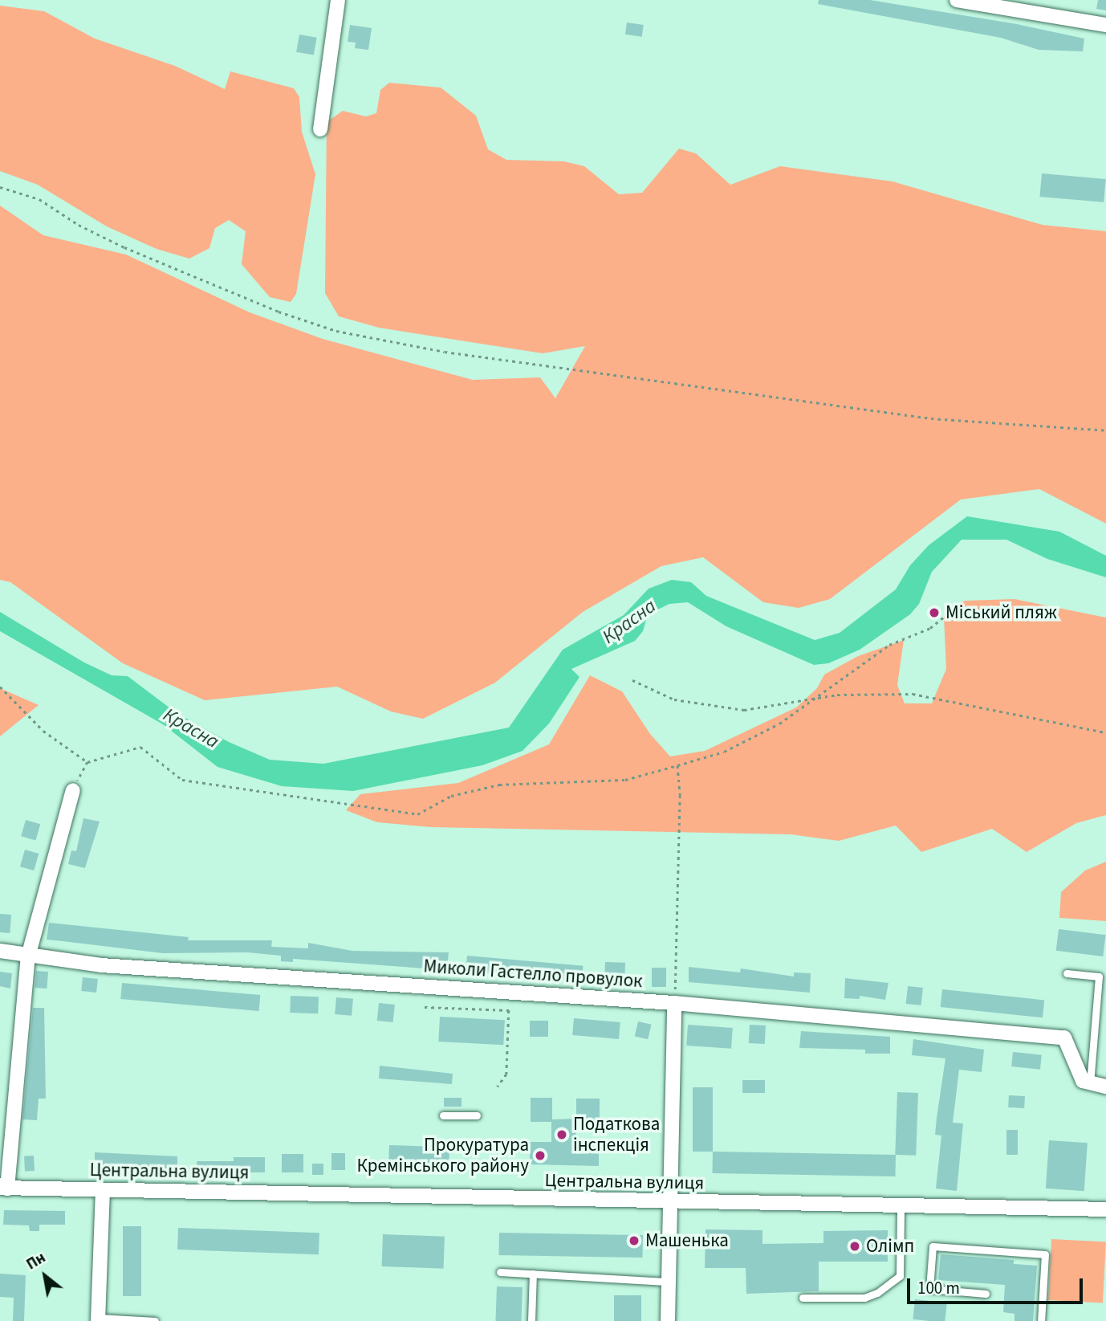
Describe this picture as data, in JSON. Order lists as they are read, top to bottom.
{
  "streets": {
    "street": ["Миколи Гастелло провулок", "Центральна вулиця"]
  },
  "water": ["Красна"],
  "places": [
    "Міський пляж",
    "Податкова інспекція",
    "Прокуратура Кремінського району",
    "Машенька",
    "Олімп"
  ],
  "scale_bar": "100 m",
  "north": "top left"
}
